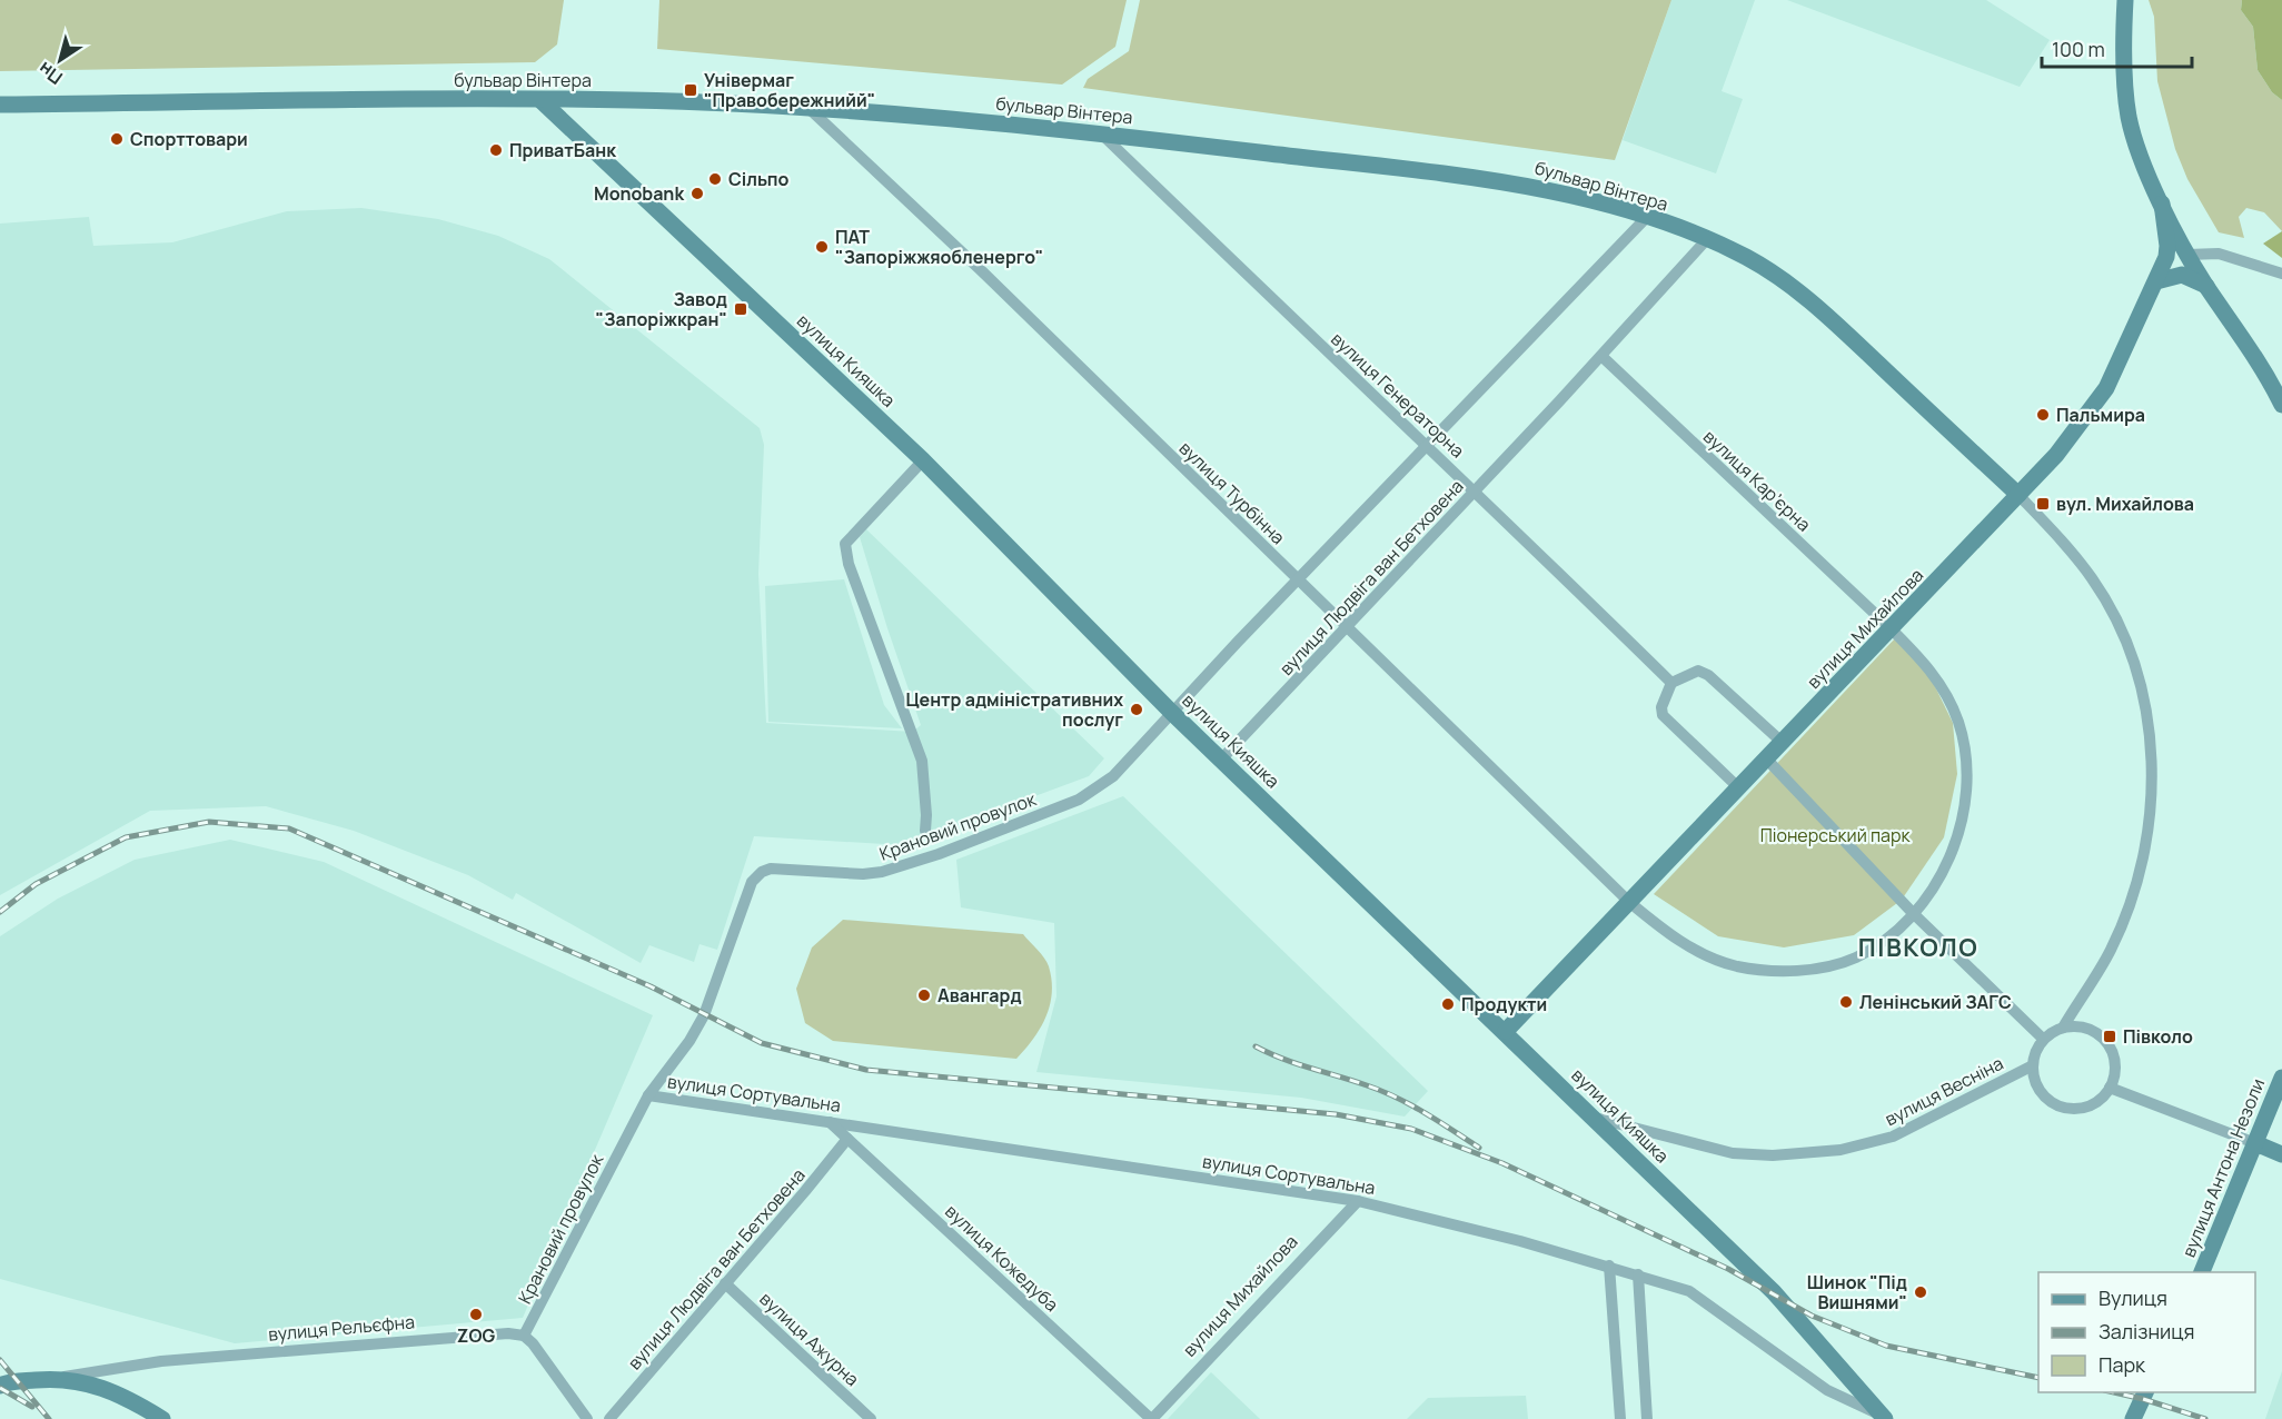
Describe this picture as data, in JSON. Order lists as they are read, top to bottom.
{
  "streets": {
    "street": [
      "бульвар Вінтера",
      "вулиця Кияшка",
      "вулиця Генераторна",
      "вулиця Кар’єрна",
      "вулиця Турбінна",
      "вулиця Людвіга ван Бетховена",
      "вулиця Михайлова",
      "Крановий провулок",
      "вулиця Весніна",
      "вулиця Сортувальна",
      "вулиця Антона Незоли",
      "вулиця Кожедуба",
      "вулиця Рельєфна",
      "вулиця Ажурна"
    ]
  },
  "crossings": [
    ["бульвар Вінтера", "вулиця Кияшка"],
    ["бульвар Вінтера", "вулиця Генераторна"],
    ["бульвар Вінтера", "вулиця Турбінна"],
    ["бульвар Вінтера", "вулиця Людвіга ван Бетховена"],
    ["бульвар Вінтера", "вулиця Михайлова"],
    ["вулиця Кияшка", "вулиця Людвіга ван Бетховена"],
    ["вулиця Кияшка", "вулиця Михайлова"],
    ["вулиця Кияшка", "Крановий провулок"],
    ["вулиця Кияшка", "вулиця Весніна"],
    ["вулиця Кияшка", "вулиця Сортувальна"],
    ["вулиця Генераторна", "вулиця Людвіга ван Бетховена"],
    ["вулиця Кар’єрна", "вулиця Турбінна"],
    ["вулиця Кар’єрна", "вулиця Людвіга ван Бетховена"],
    ["вулиця Кар’єрна", "вулиця Михайлова"],
    ["вулиця Турбінна", "вулиця Людвіга ван Бетховена"],
    ["вулиця Турбінна", "вулиця Михайлова"],
    ["вулиця Людвіга ван Бетховена", "вулиця Кожедуба"],
    ["вулиця Людвіга ван Бетховена", "вулиця Ажурна"],
    ["вулиця Михайлова", "вулиця Сортувальна"],
    ["вулиця Михайлова", "вулиця Кожедуба"],
    ["Крановий провулок", "вулиця Сортувальна"],
    ["Крановий провулок", "вулиця Рельєфна"],
    ["вулиця Сортувальна", "вулиця Кожедуба"]
  ],
  "districts": ["ПІВКОЛО"],
  "parks": ["Піонерський парк"],
  "places": {
    "transit": [
      "Універмаг \"Правобережнийй\"",
      "Завод \"Запоріжкран\"",
      "вул. Михайлова",
      "Півколо"
    ],
    "other": [
      "Спорттовари",
      "ПриватБанк",
      "Сільпо",
      "Monobank",
      "ПАТ \"Запоріжжяобленерго\"",
      "Пальмира",
      "Центр адміністративних послуг",
      "Авангард",
      "Ленінський ЗАГС",
      "Продукти",
      "Шинок \"Під Вишнями\"",
      "ZOG"
    ]
  },
  "legend": ["Вулиця", "Залізниця", "Парк"],
  "scale_bar": "100 m",
  "north": "bottom left"
}
